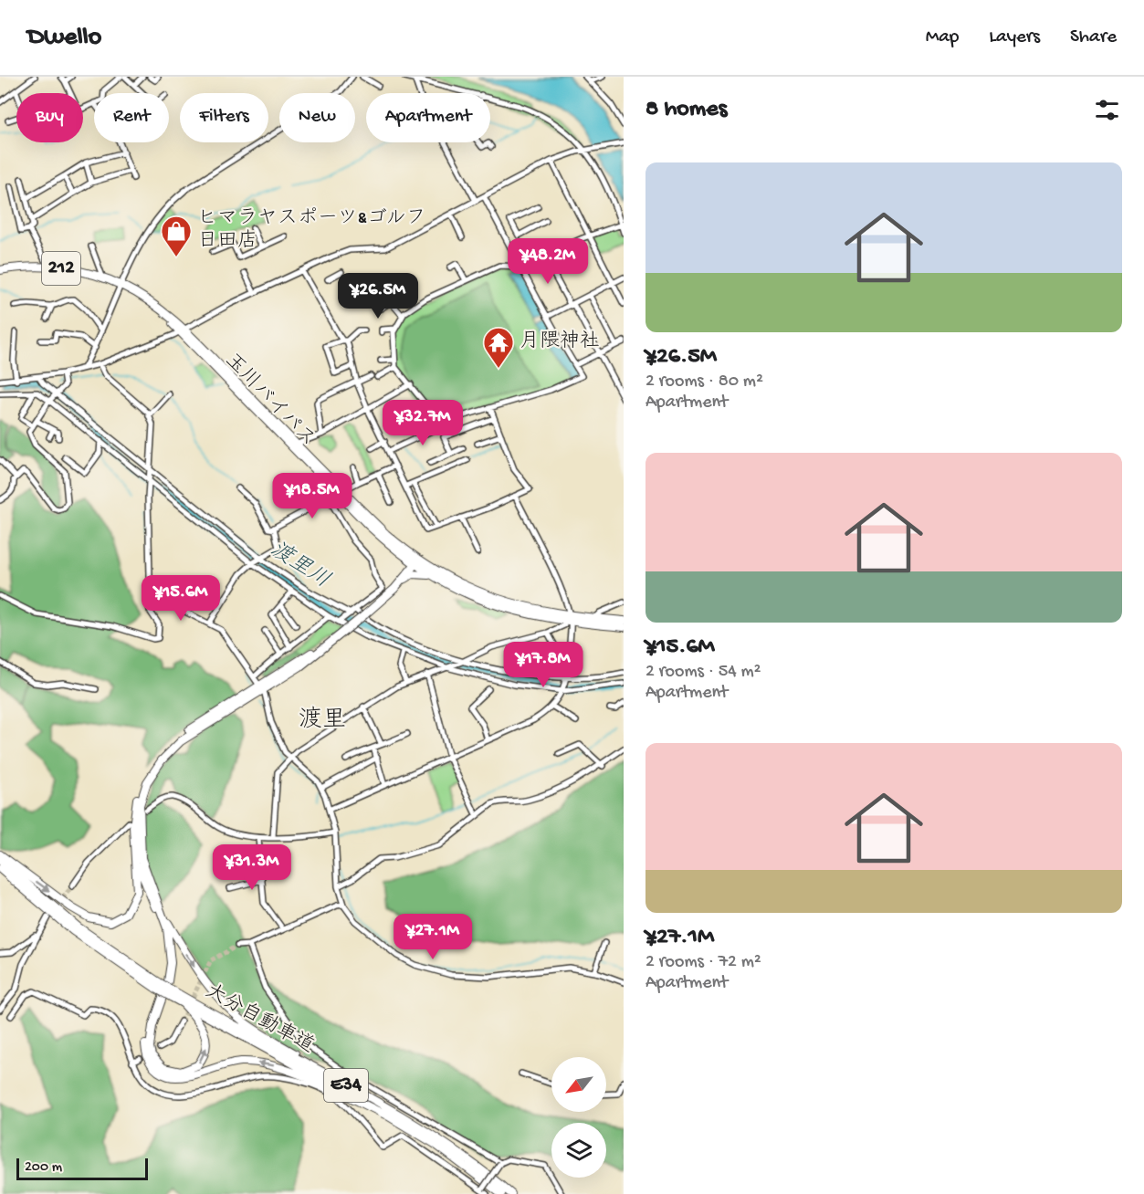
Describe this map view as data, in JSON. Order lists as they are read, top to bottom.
{
  "streets": {
    "highway": [
      "212",
      "玉川バイパス",
      "大分自動車道",
      "E34"
    ]
  },
  "crossings": [
    ["212", "玉川バイパス"]
  ],
  "districts": ["渡里"],
  "water": ["渡里川"],
  "places": {
    "shop": ["ヒマラヤスポーツ&ゴルフ 日田店"],
    "temple": ["月隈神社"]
  },
  "scale_bar": "200 m",
  "north": "bottom left",
  "page": {
    "header": "Dwello",
    "nav": ["Map", "Layers", "Share"],
    "heading": "8 homes",
    "chip": [
      "Buy",
      "Rent",
      "Filters",
      "New",
      "Apartment"
    ],
    "list": [
      {
        "name": "¥26.5M",
        "note": "2 rooms · 80 m² · Apartment"
      },
      {
        "name": "¥15.6M",
        "note": "2 rooms · 54 m² · Apartment"
      },
      {
        "name": "¥27.1M",
        "note": "2 rooms · 72 m² · Apartment"
      }
    ],
    "price": [
      "¥48.2M",
      "¥26.5M",
      "¥32.7M",
      "¥18.5M",
      "¥15.6M",
      "¥17.8M",
      "¥31.3M",
      "¥27.1M"
    ],
    "scale": "200 m"
  }
}
